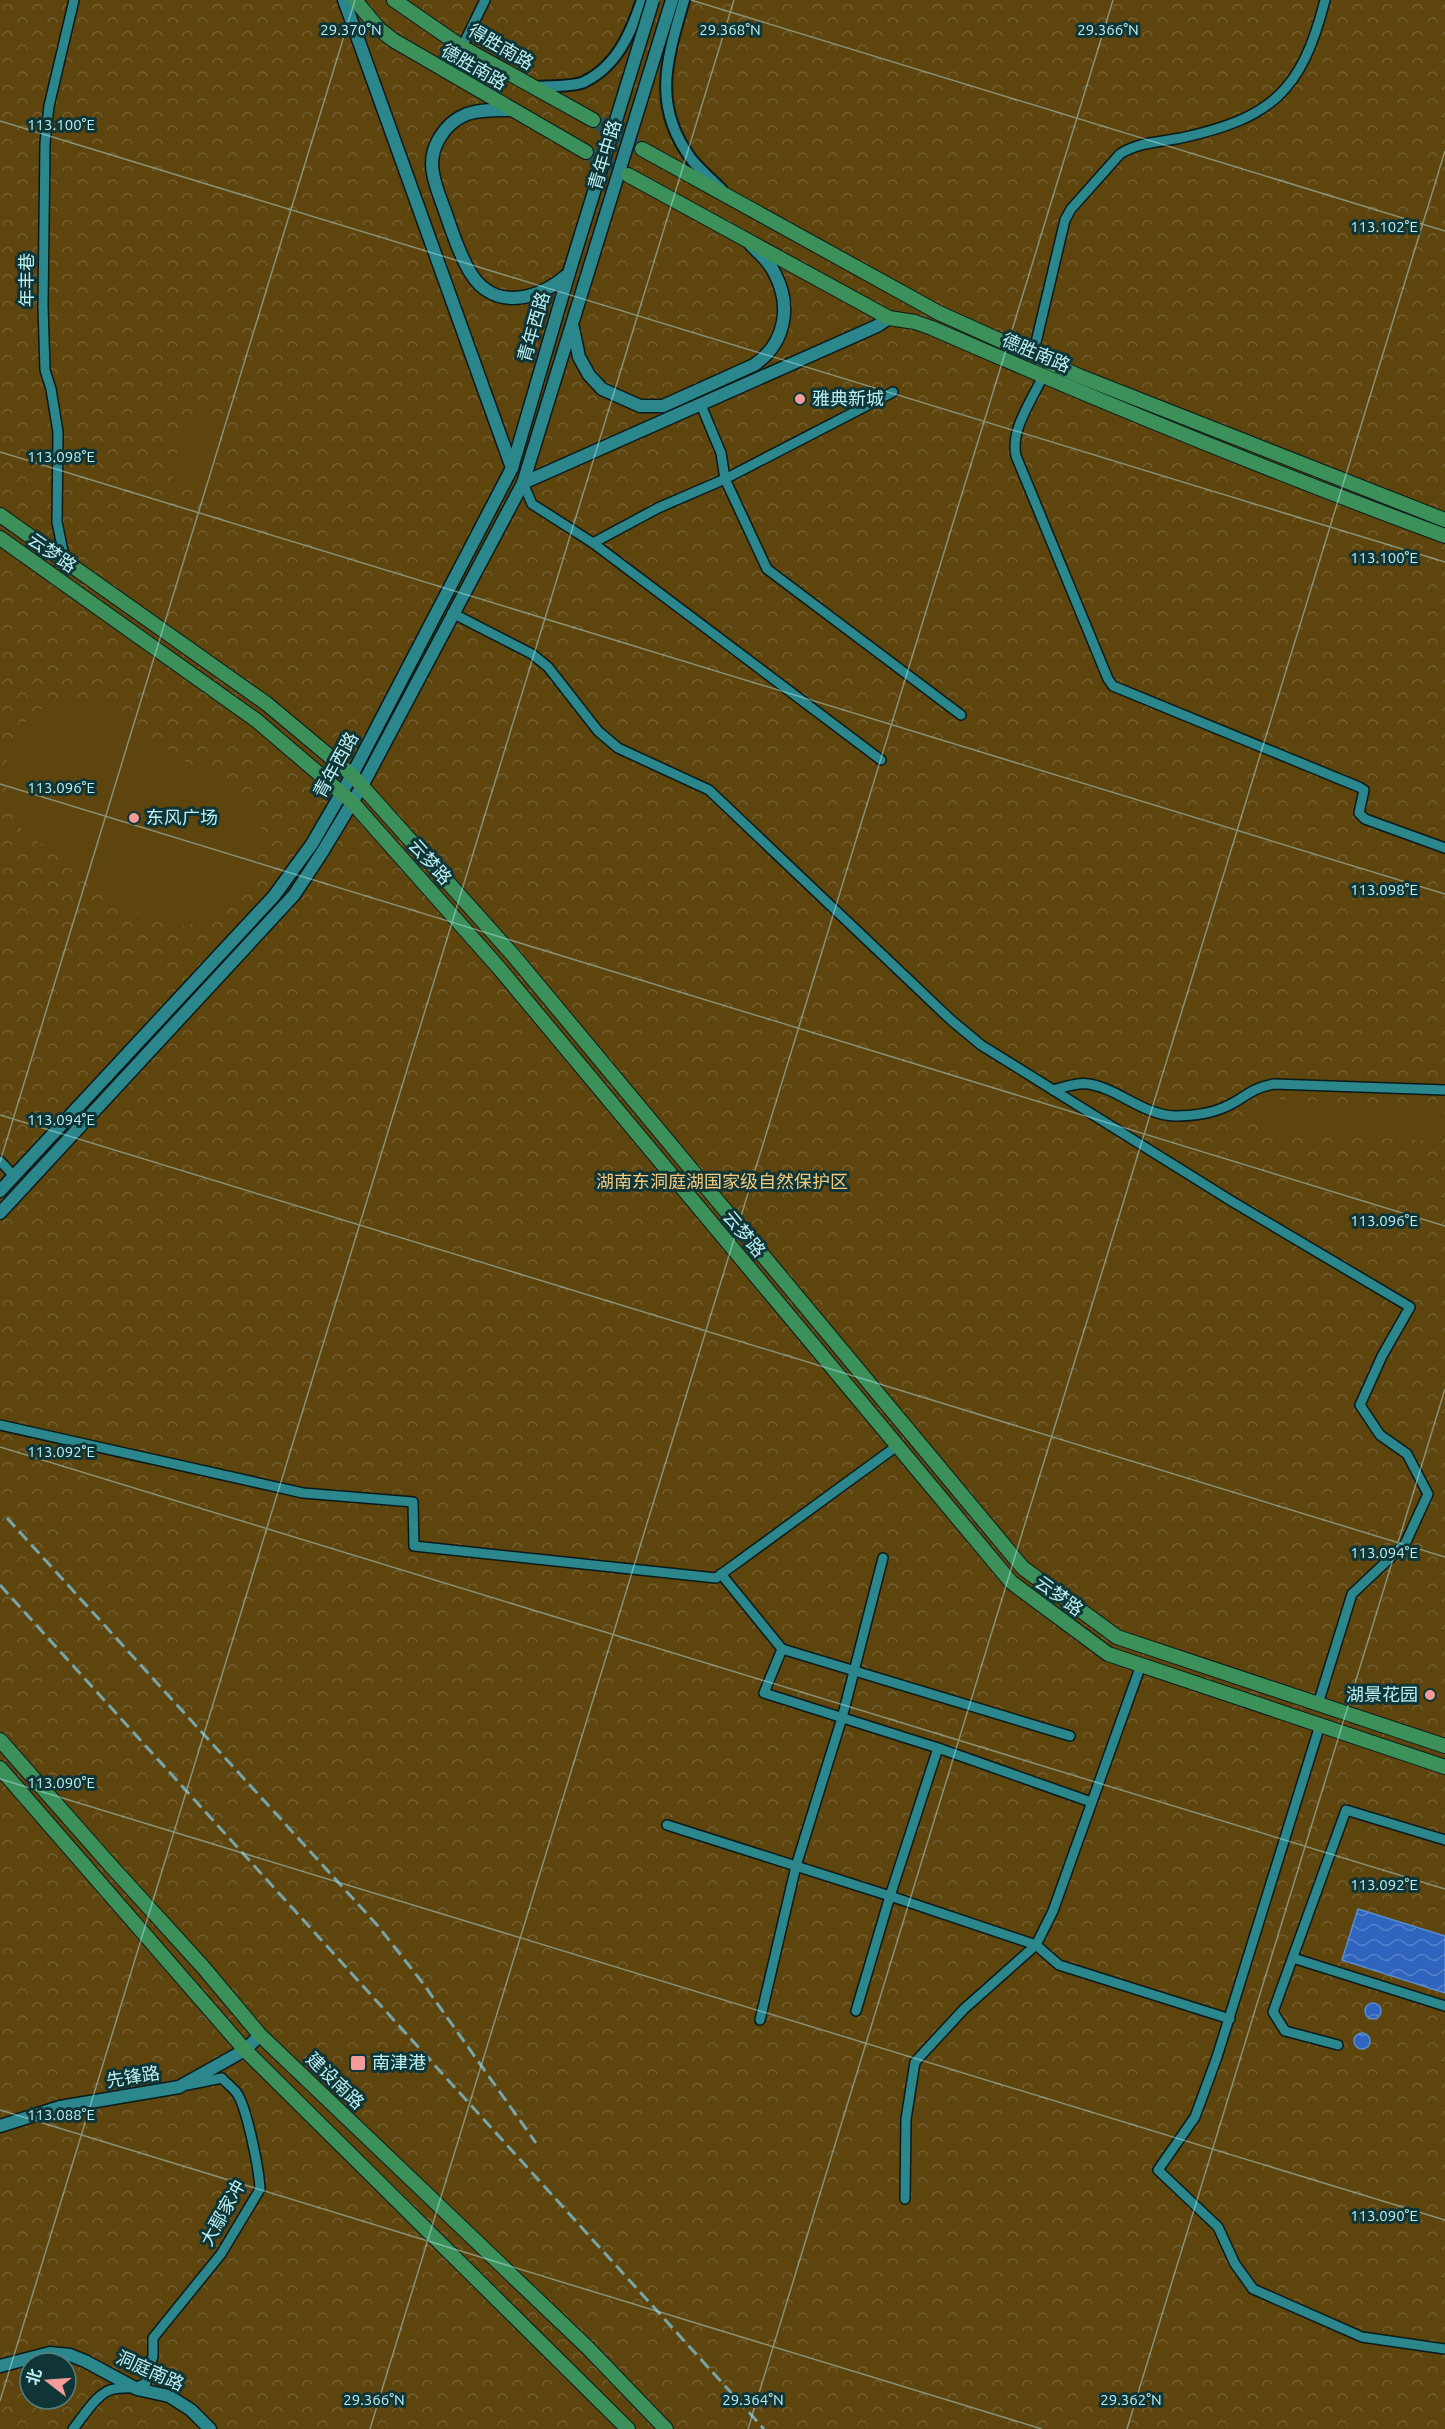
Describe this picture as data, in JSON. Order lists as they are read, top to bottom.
{
  "streets": {
    "main road": [
      "得胜南路",
      "德胜南路",
      "青年中路",
      "青年西路",
      "云梦路",
      "先锋路",
      "建设南路",
      "洞庭南路"
    ],
    "street": ["年丰巷", "大鄢家冲"]
  },
  "crossings": [
    ["青年中路", "青年西路"],
    ["青年西路", "云梦路"],
    ["先锋路", "建设南路"],
    ["先锋路", "大鄢家冲"],
    ["大鄢家冲", "洞庭南路"]
  ],
  "parks": ["湖南东洞庭湖国家级自然保护区"],
  "places": {
    "other": ["雅典新城", "东风广场", "湖景花园"],
    "transit": ["南津港"]
  },
  "north": "left",
  "coordinates": [
    "29.370°N",
    "29.368°N",
    "29.366°N",
    "113.100°E",
    "113.102°E",
    "113.098°E",
    "113.096°E",
    "113.094°E",
    "113.092°E",
    "113.090°E",
    "113.088°E",
    "29.364°N",
    "29.362°N"
  ]
}
